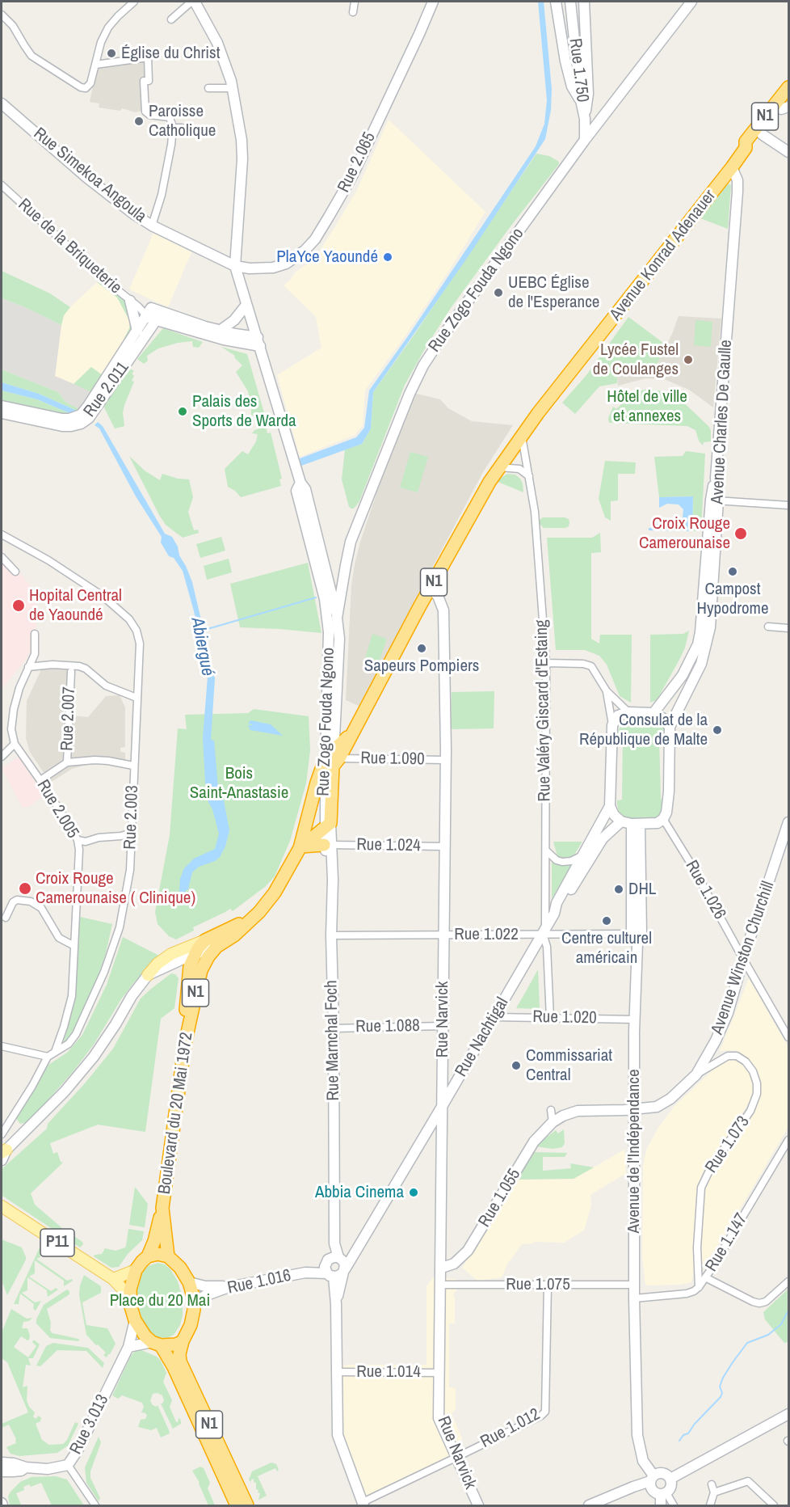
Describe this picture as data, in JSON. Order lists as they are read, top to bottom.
{
  "streets": {
    "highway": ["N1", "Avenue Konrad Adenauer", "Boulevard du 20 Mai 1972"],
    "main road": [
      "Rue 1.750",
      "Rue 2.065",
      "Rue Simekoa Angoula",
      "Rue de la Briqueterie",
      "Rue Zogo Fouda Ngono",
      "Rue 2.011",
      "Avenue Charles De Gaulle",
      "Avenue Winston Churchill",
      "Rue Narvick",
      "Rue Nachtigal",
      "Rue Marnchal Foch",
      "Avenue de l'Indépendance",
      "Rue 1.055",
      "P11",
      "Rue 1.016",
      "Rue 3.013"
    ],
    "street": [
      "Rue Valéry Giscard d'Estaing",
      "Rue 2.007",
      "Rue 1.090",
      "Rue 2.005",
      "Rue 2.003",
      "Rue 1.024",
      "Rue 1.026",
      "Rue 1.022",
      "Rue 1.020",
      "Rue 1.088",
      "Rue 1.073",
      "Rue 1.147",
      "Rue 1.075",
      "Rue 1.014",
      "Rue 1.012"
    ]
  },
  "crossings": [
    ["Rue 1.750", "Rue Zogo Fouda Ngono"],
    ["N1", "Avenue Konrad Adenauer"],
    ["N1", "Rue Zogo Fouda Ngono"],
    ["N1", "Rue 1.090"],
    ["N1", "Rue Marnchal Foch"],
    ["N1", "Boulevard du 20 Mai 1972"],
    ["N1", "P11"],
    ["N1", "Rue 1.016"],
    ["N1", "Rue 3.013"],
    ["Rue 2.065", "Rue Simekoa Angoula"],
    ["Rue de la Briqueterie", "Rue 2.011"],
    ["Avenue Konrad Adenauer", "Rue Zogo Fouda Ngono"],
    ["Avenue Konrad Adenauer", "Avenue Charles De Gaulle"],
    ["Avenue Konrad Adenauer", "Rue Valéry Giscard d'Estaing"],
    ["Avenue Konrad Adenauer", "Rue 1.090"],
    ["Avenue Konrad Adenauer", "Rue Narvick"],
    ["Rue Zogo Fouda Ngono", "Rue 1.090"],
    ["Rue Valéry Giscard d'Estaing", "Rue 1.022"],
    ["Rue Valéry Giscard d'Estaing", "Rue 1.020"],
    ["Rue Valéry Giscard d'Estaing", "Rue Nachtigal"],
    ["Rue 2.007", "Rue 2.005"],
    ["Rue 1.090", "Rue Narvick"],
    ["Rue 2.005", "Rue 2.003"],
    ["Rue 1.024", "Rue Narvick"],
    ["Rue 1.024", "Rue Marnchal Foch"],
    ["Rue 1.026", "Avenue Winston Churchill"],
    ["Rue 1.022", "Rue Narvick"],
    ["Rue 1.022", "Rue Nachtigal"],
    ["Rue 1.022", "Rue Marnchal Foch"],
    ["Rue 1.022", "Avenue de l'Indépendance"],
    ["Avenue Winston Churchill", "Rue 1.073"],
    ["Avenue Winston Churchill", "Avenue de l'Indépendance"],
    ["Avenue Winston Churchill", "Rue 1.055"],
    ["Rue 1.020", "Rue Nachtigal"],
    ["Rue 1.020", "Avenue de l'Indépendance"],
    ["Rue Narvick", "Rue 1.088"],
    ["Rue Narvick", "Rue Nachtigal"],
    ["Rue Narvick", "Rue 1.055"],
    ["Rue Narvick", "Rue 1.075"],
    ["Rue Narvick", "Rue 1.014"],
    ["Rue Narvick", "Rue 1.012"],
    ["Rue 1.088", "Rue Marnchal Foch"],
    ["Rue Nachtigal", "Rue Marnchal Foch"],
    ["Rue Nachtigal", "Rue 1.016"],
    ["Rue Marnchal Foch", "Rue 1.016"],
    ["Boulevard du 20 Mai 1972", "P11"],
    ["Boulevard du 20 Mai 1972", "Rue 1.016"],
    ["Boulevard du 20 Mai 1972", "Rue 3.013"],
    ["Rue 1.073", "Rue 1.147"],
    ["Avenue de l'Indépendance", "Rue 1.055"],
    ["Avenue de l'Indépendance", "Rue 1.147"],
    ["Avenue de l'Indépendance", "Rue 1.075"],
    ["P11", "Rue 1.016"],
    ["P11", "Rue 3.013"],
    ["Rue 1.016", "Rue 3.013"],
    ["Rue 1.075", "Rue 1.012"]
  ],
  "water": ["Abiergué"],
  "parks": ["Hôtel de ville et annexes", "Bois Saint-Anastasie", "Place du 20 Mai"],
  "places": [
    "Église du Christ",
    "Paroisse Catholique",
    "PlaYce Yaoundé",
    "UEBC Église de l'Esperance",
    "Lycée Fustel de Coulanges",
    "Palais des Sports de Warda",
    "Croix Rouge Camerounaise",
    "Campost Hypodrome",
    "Hopital Central de Yaoundé",
    "Sapeurs Pompiers",
    "Consulat de la République de Malte",
    "Croix Rouge Camerounaise ( Clinique)",
    "DHL",
    "Centre culturel américain",
    "Commissariat Central",
    "Abbia Cinema"
  ]
}
